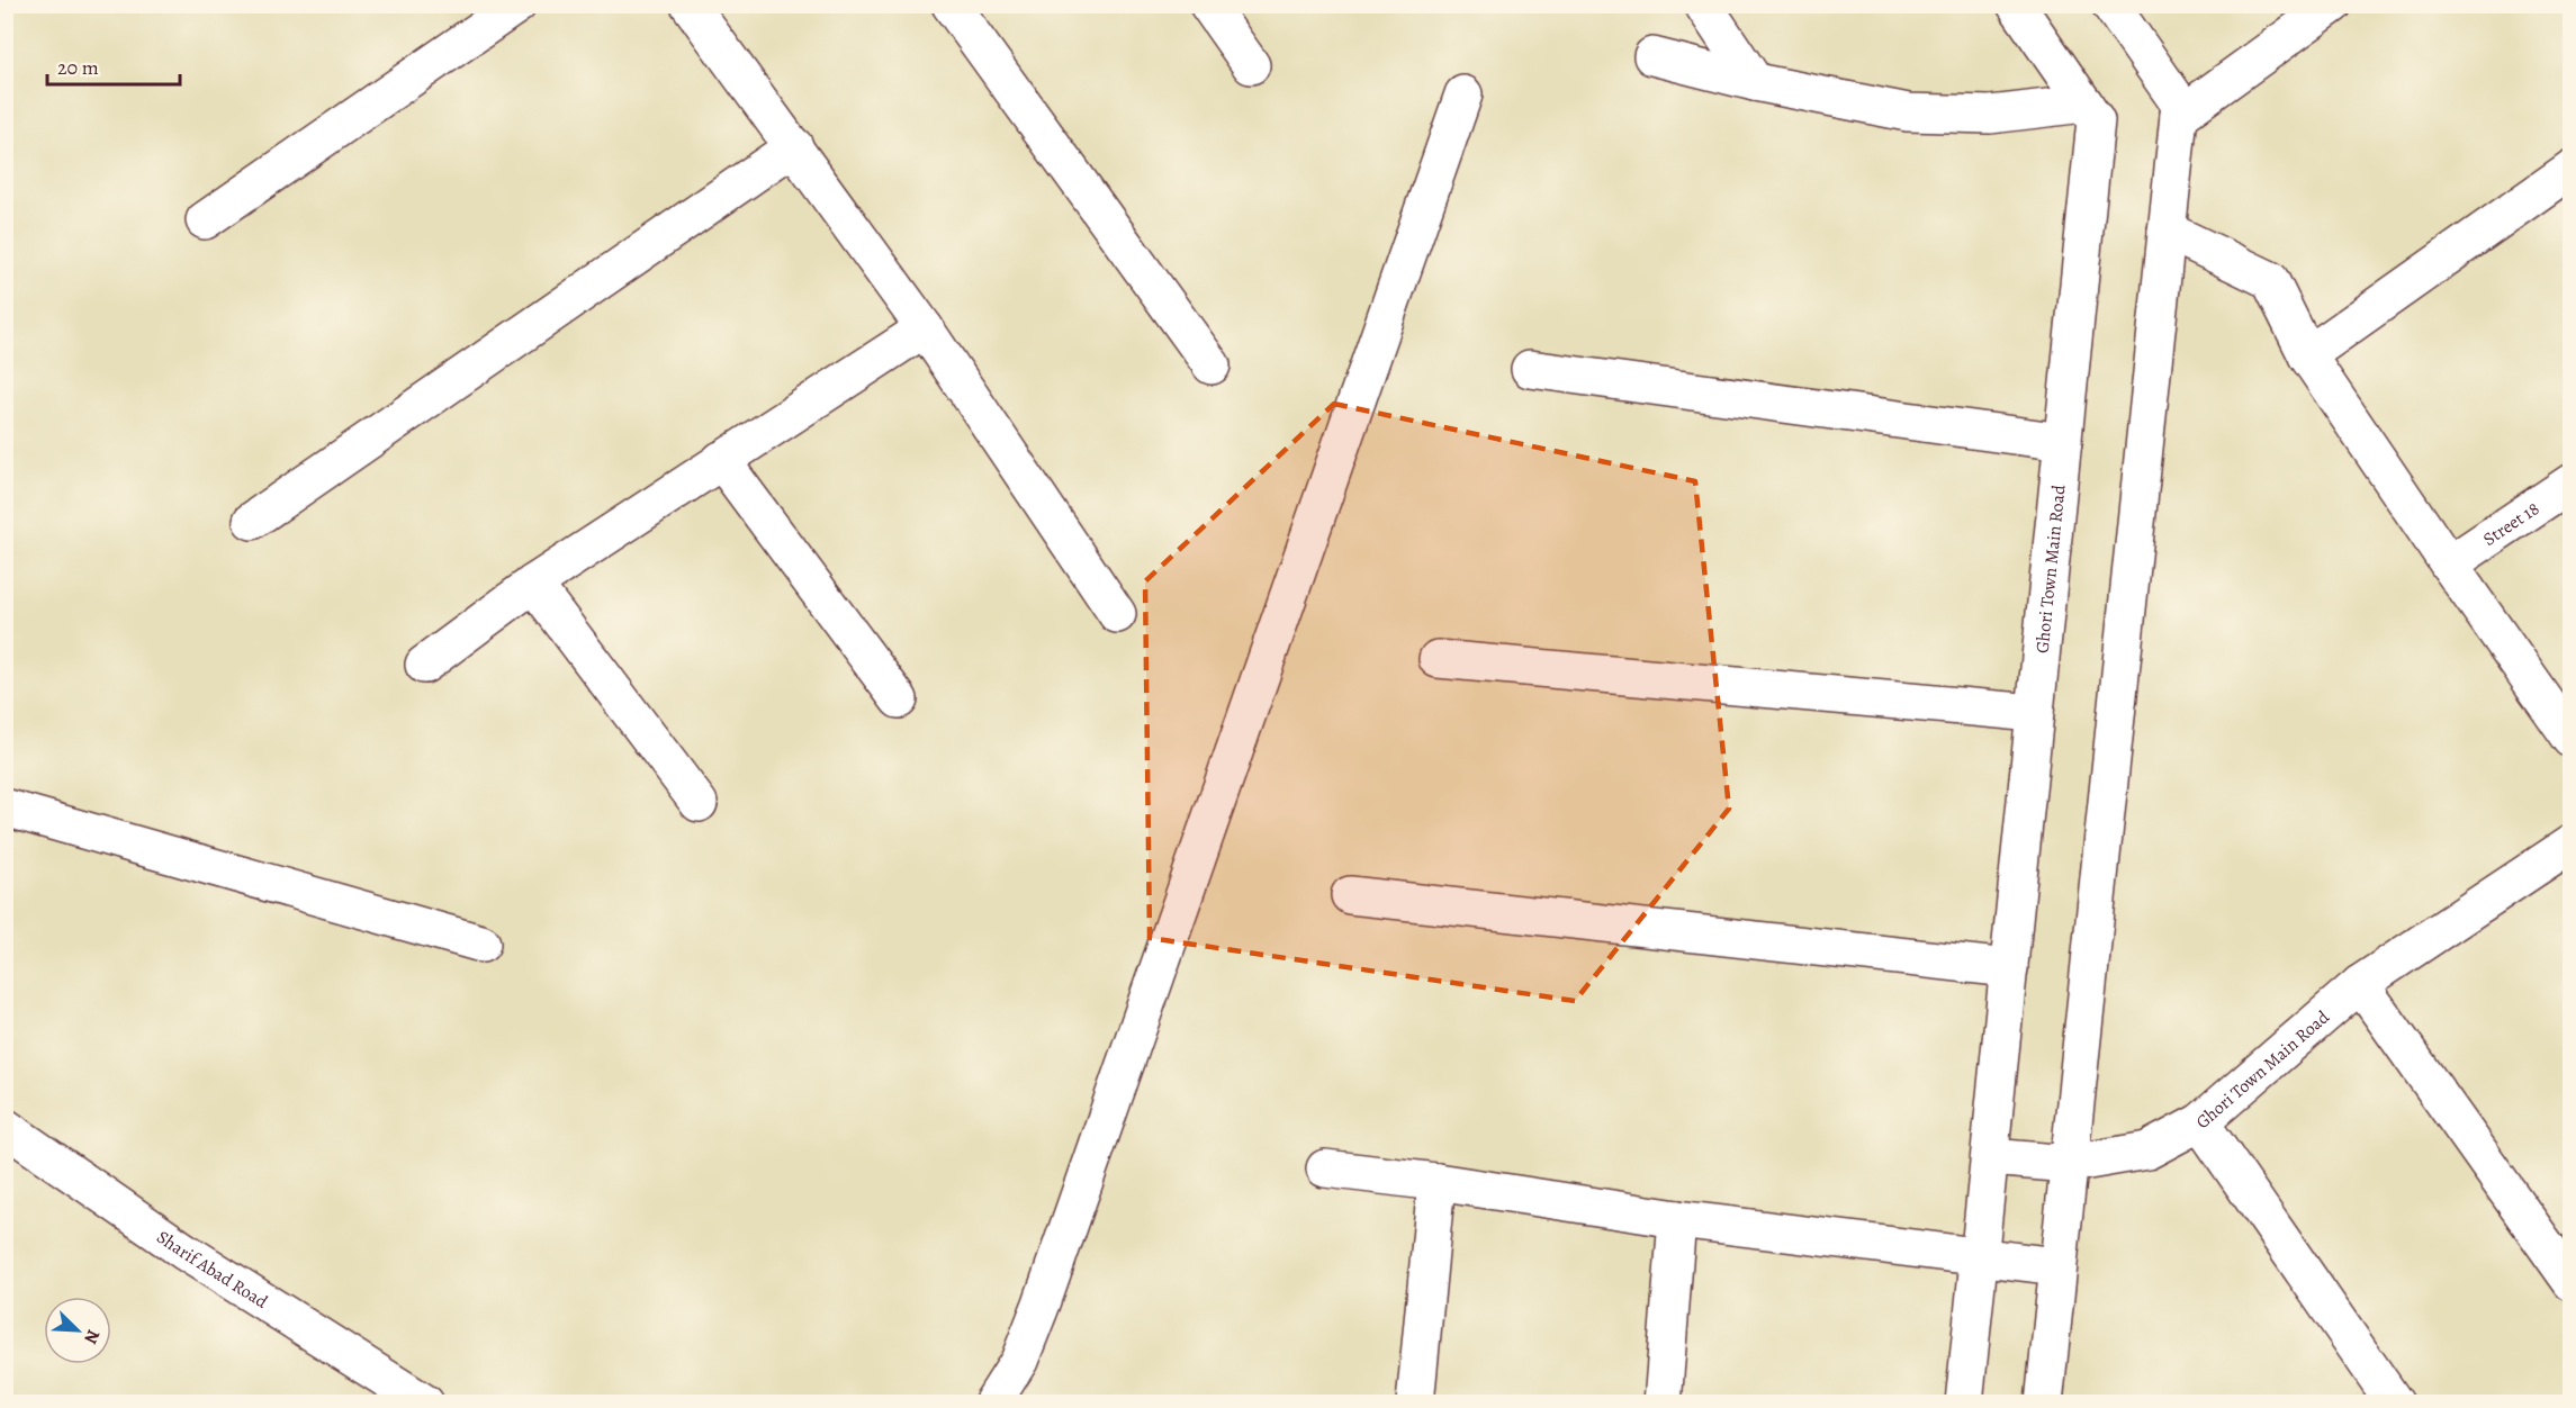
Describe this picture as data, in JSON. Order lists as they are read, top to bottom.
{
  "streets": {
    "street": ["Street 18", "Ghori Town Main Road", "Sharif Abad Road"]
  },
  "scale_bar": "20 m",
  "north": "bottom right"
}
